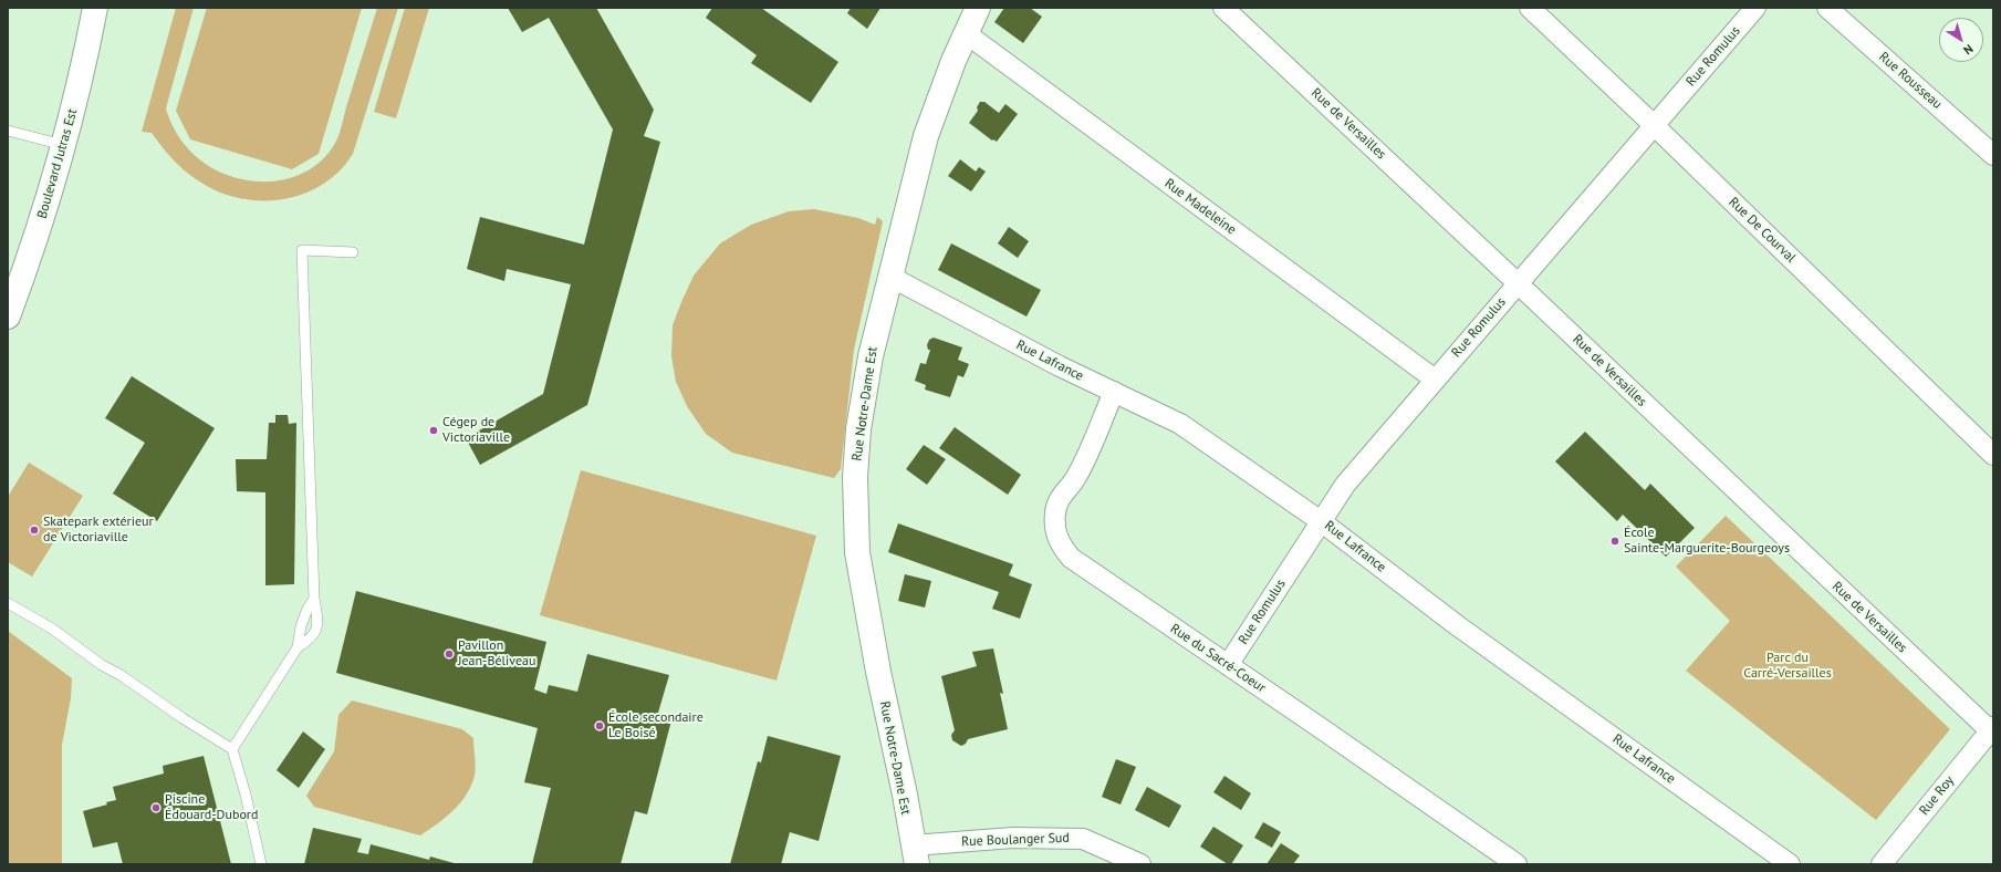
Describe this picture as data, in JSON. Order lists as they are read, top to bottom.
{
  "streets": {
    "street": [
      "Rue Romulus",
      "Rue Rousseau",
      "Rue de Versailles",
      "Boulevard Jutras Est",
      "Rue Madeleine",
      "Rue De Courval",
      "Rue Lafrance",
      "Rue Notre-Dame Est",
      "Rue du Sacré-Coeur",
      "Rue Roy",
      "Rue Boulanger Sud"
    ]
  },
  "crossings": [
    ["Rue Romulus", "Rue de Versailles"],
    ["Rue Romulus", "Rue Madeleine"],
    ["Rue Romulus", "Rue De Courval"],
    ["Rue Romulus", "Rue Lafrance"],
    ["Rue Romulus", "Rue du Sacré-Coeur"],
    ["Rue de Versailles", "Rue Roy"],
    ["Rue Madeleine", "Rue Notre-Dame Est"],
    ["Rue Lafrance", "Rue Notre-Dame Est"],
    ["Rue Lafrance", "Rue du Sacré-Coeur"],
    ["Rue Notre-Dame Est", "Rue Boulanger Sud"]
  ],
  "parks": ["Parc du Carré-Versailles"],
  "places": [
    "Cégep de Victoriaville",
    "Skatepark extérieur de Victoriaville",
    "École Sainte-Marguerite-Bourgeoys",
    "Pavillon Jean-Béliveau",
    "École secondaire Le Boisé",
    "Piscine Édouard-Dubord"
  ],
  "north": "bottom right"
}
